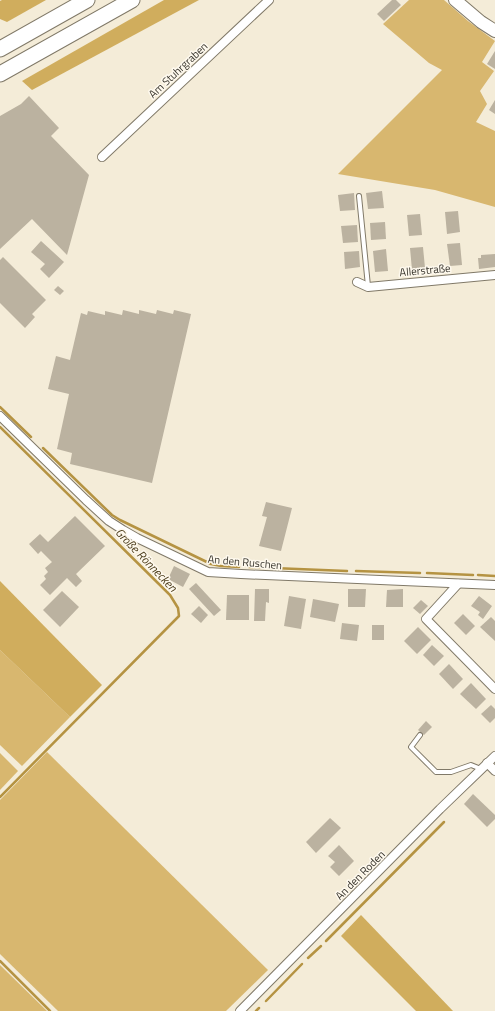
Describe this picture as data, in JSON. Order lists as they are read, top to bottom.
{
  "streets": {
    "street": [
      "Am Stuhrgraben",
      "Allerstraße",
      "An den Ruschen",
      "An den Roden"
    ]
  },
  "water": ["Große Rönnecken"]
}
